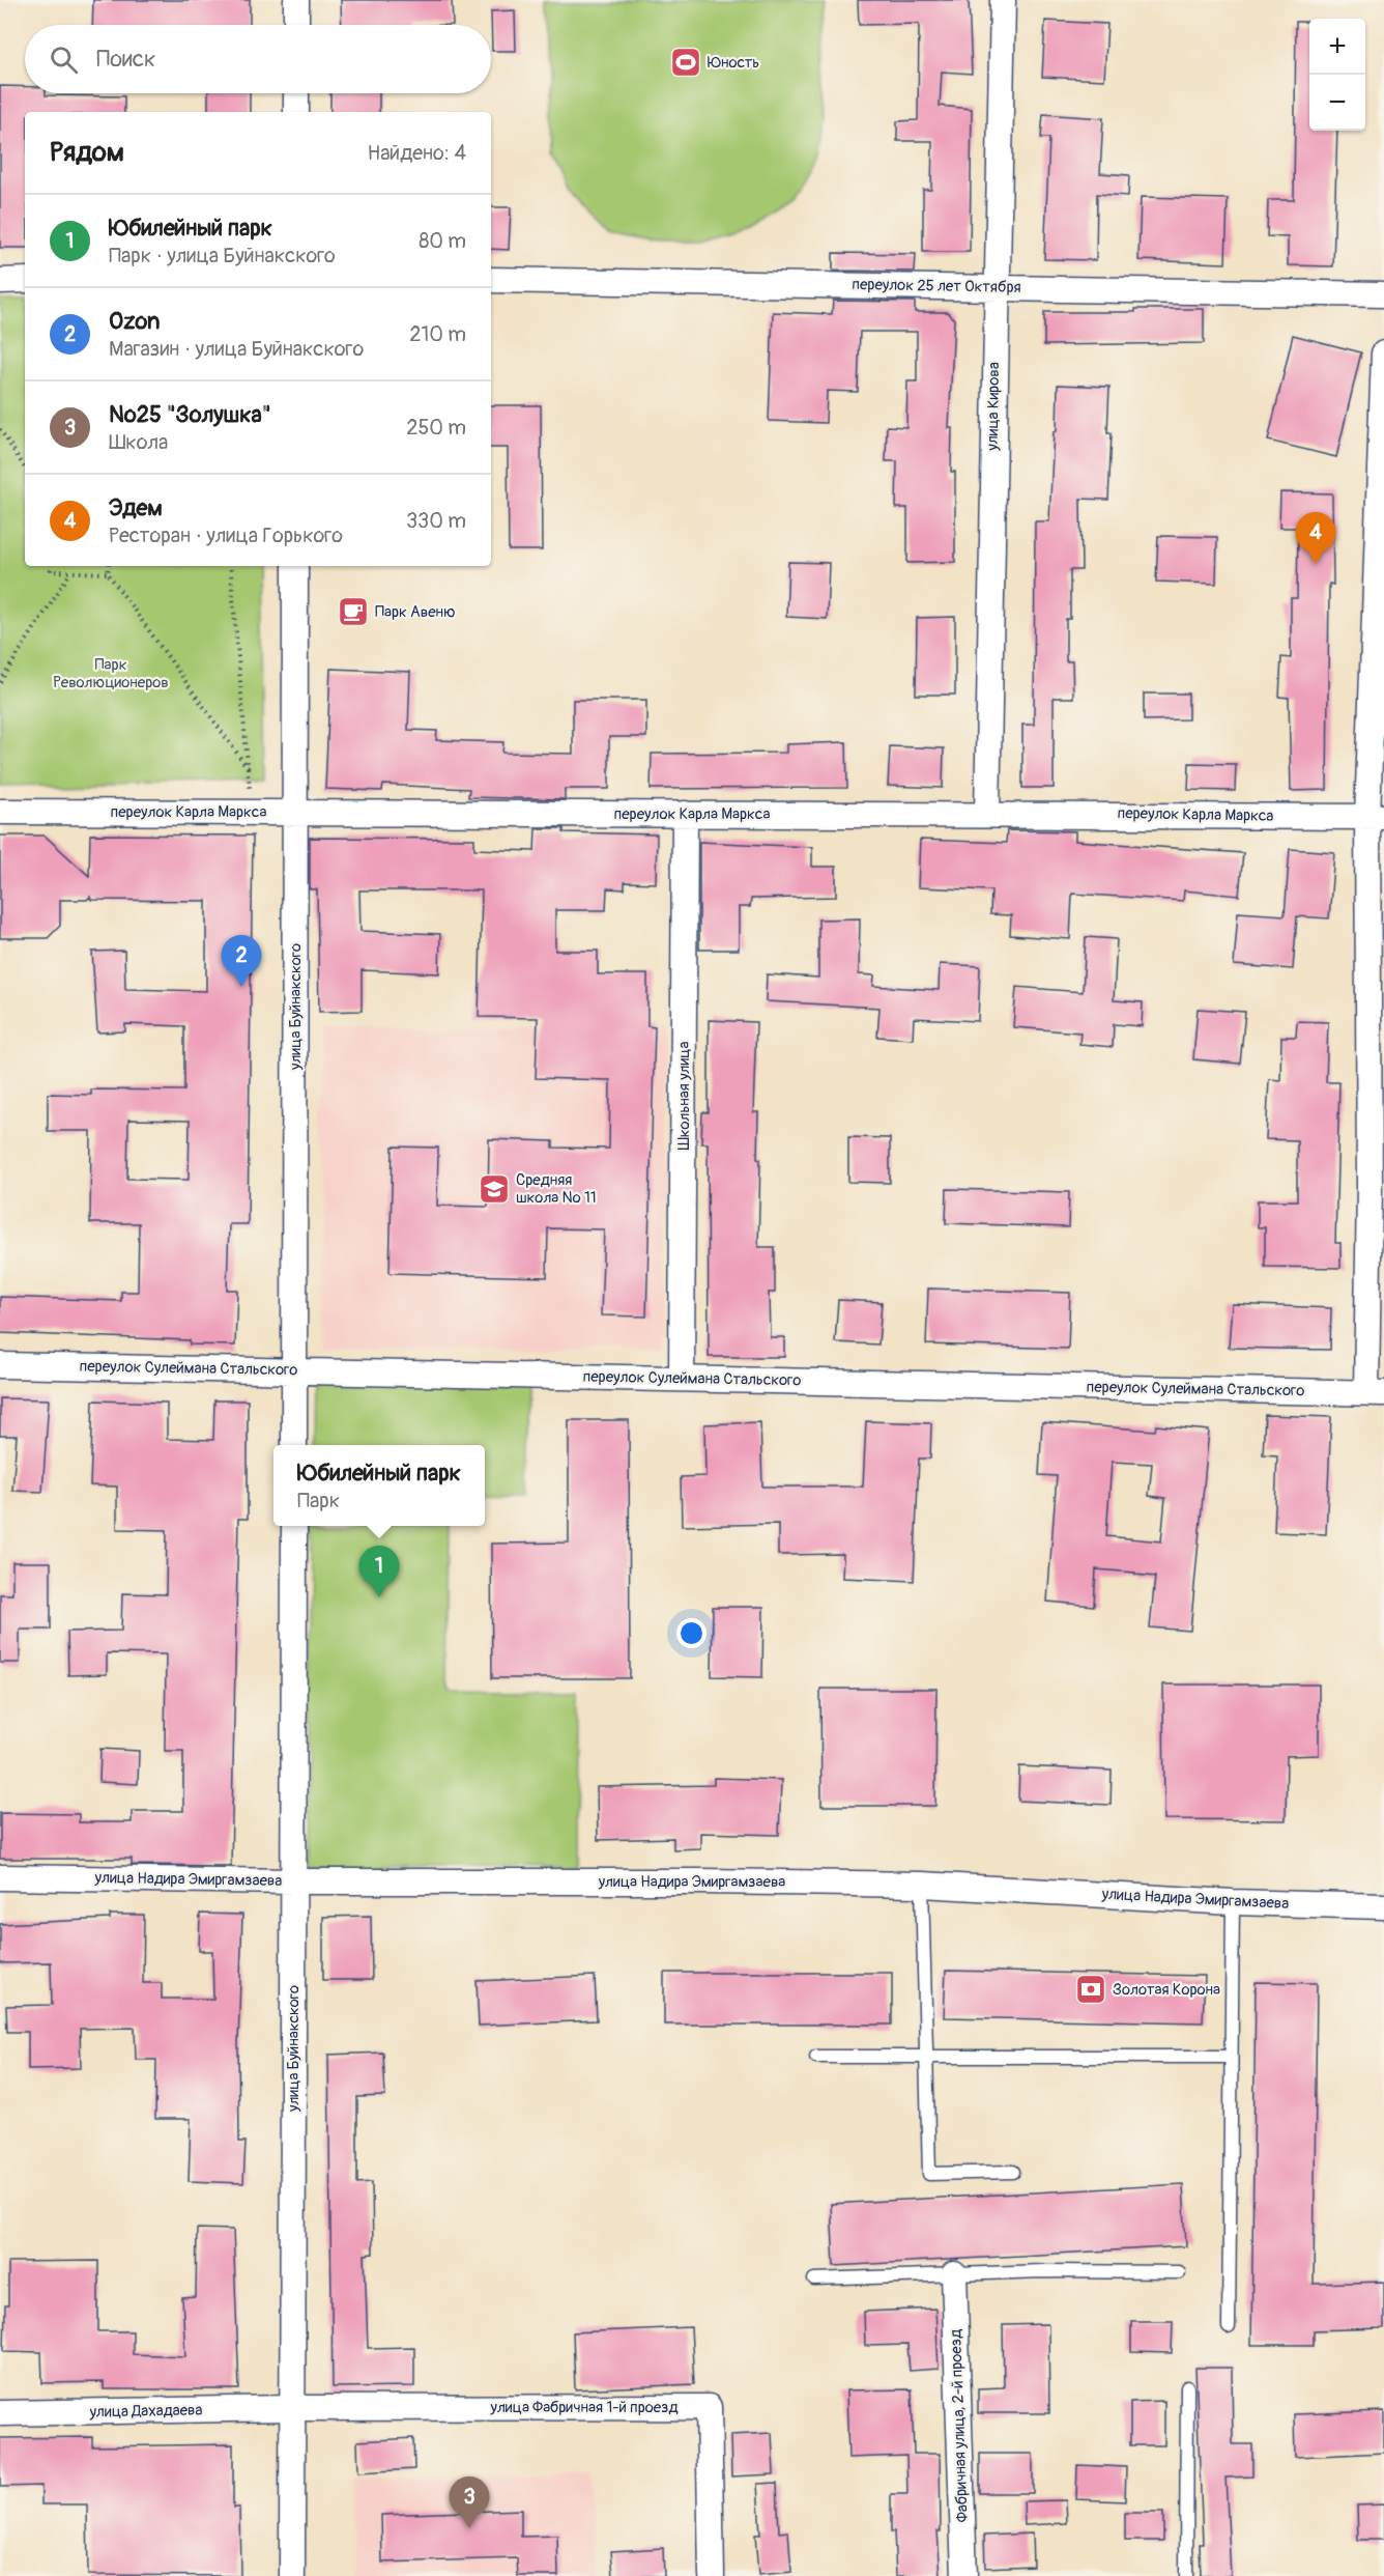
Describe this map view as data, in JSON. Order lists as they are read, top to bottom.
{
  "streets": {
    "street": [
      "переулок 25 лет Октября",
      "улица Кирова",
      "переулок Карла Маркса",
      "улица Буйнакского",
      "Школьная улица",
      "переулок Сулеймана Стальского",
      "улица Надира Эмиргамзаева",
      "улица Фабричная 1-й проезд",
      "улица Дахадаева",
      "Фабричная улица, 2-й проезд"
    ]
  },
  "crossings": [
    ["переулок 25 лет Октября", "улица Кирова"],
    ["улица Кирова", "переулок Карла Маркса"],
    ["переулок Карла Маркса", "улица Буйнакского"],
    ["переулок Карла Маркса", "Школьная улица"],
    ["улица Буйнакского", "переулок Сулеймана Стальского"],
    ["улица Буйнакского", "улица Надира Эмиргамзаева"],
    ["улица Буйнакского", "улица Фабричная 1-й проезд"],
    ["улица Буйнакского", "улица Дахадаева"],
    ["Школьная улица", "переулок Сулеймана Стальского"],
    ["улица Фабричная 1-й проезд", "улица Дахадаева"]
  ],
  "parks": ["Парк Революционеров"],
  "places": {
    "sports": ["Юность"],
    "cafe": ["Парк Авеню"],
    "school or university": ["Средняя школа № 11"],
    "bank": ["Золотая Корона"]
  },
  "page": {
    "map_buttons": ["+", "−"],
    "search": "Поиск",
    "heading": ["Рядом", "Найдено: 4"],
    "list": [
      {
        "mark": "1",
        "name": "Юбилейный парк",
        "note": "Парк · улица Буйнакского",
        "value": "80 m"
      },
      {
        "mark": "2",
        "name": "Ozon",
        "note": "Магазин · улица Буйнакского",
        "value": "210 m"
      },
      {
        "mark": "3",
        "name": "№25 \"Золушка\"",
        "note": "Школа",
        "value": "250 m"
      },
      {
        "mark": "4",
        "name": "Эдем",
        "note": "Ресторан · улица Горького",
        "value": "330 m"
      }
    ],
    "pins": [
      "4",
      "2",
      "1",
      "3"
    ],
    "popup": ["Юбилейный парк", "Парк"]
  }
}
